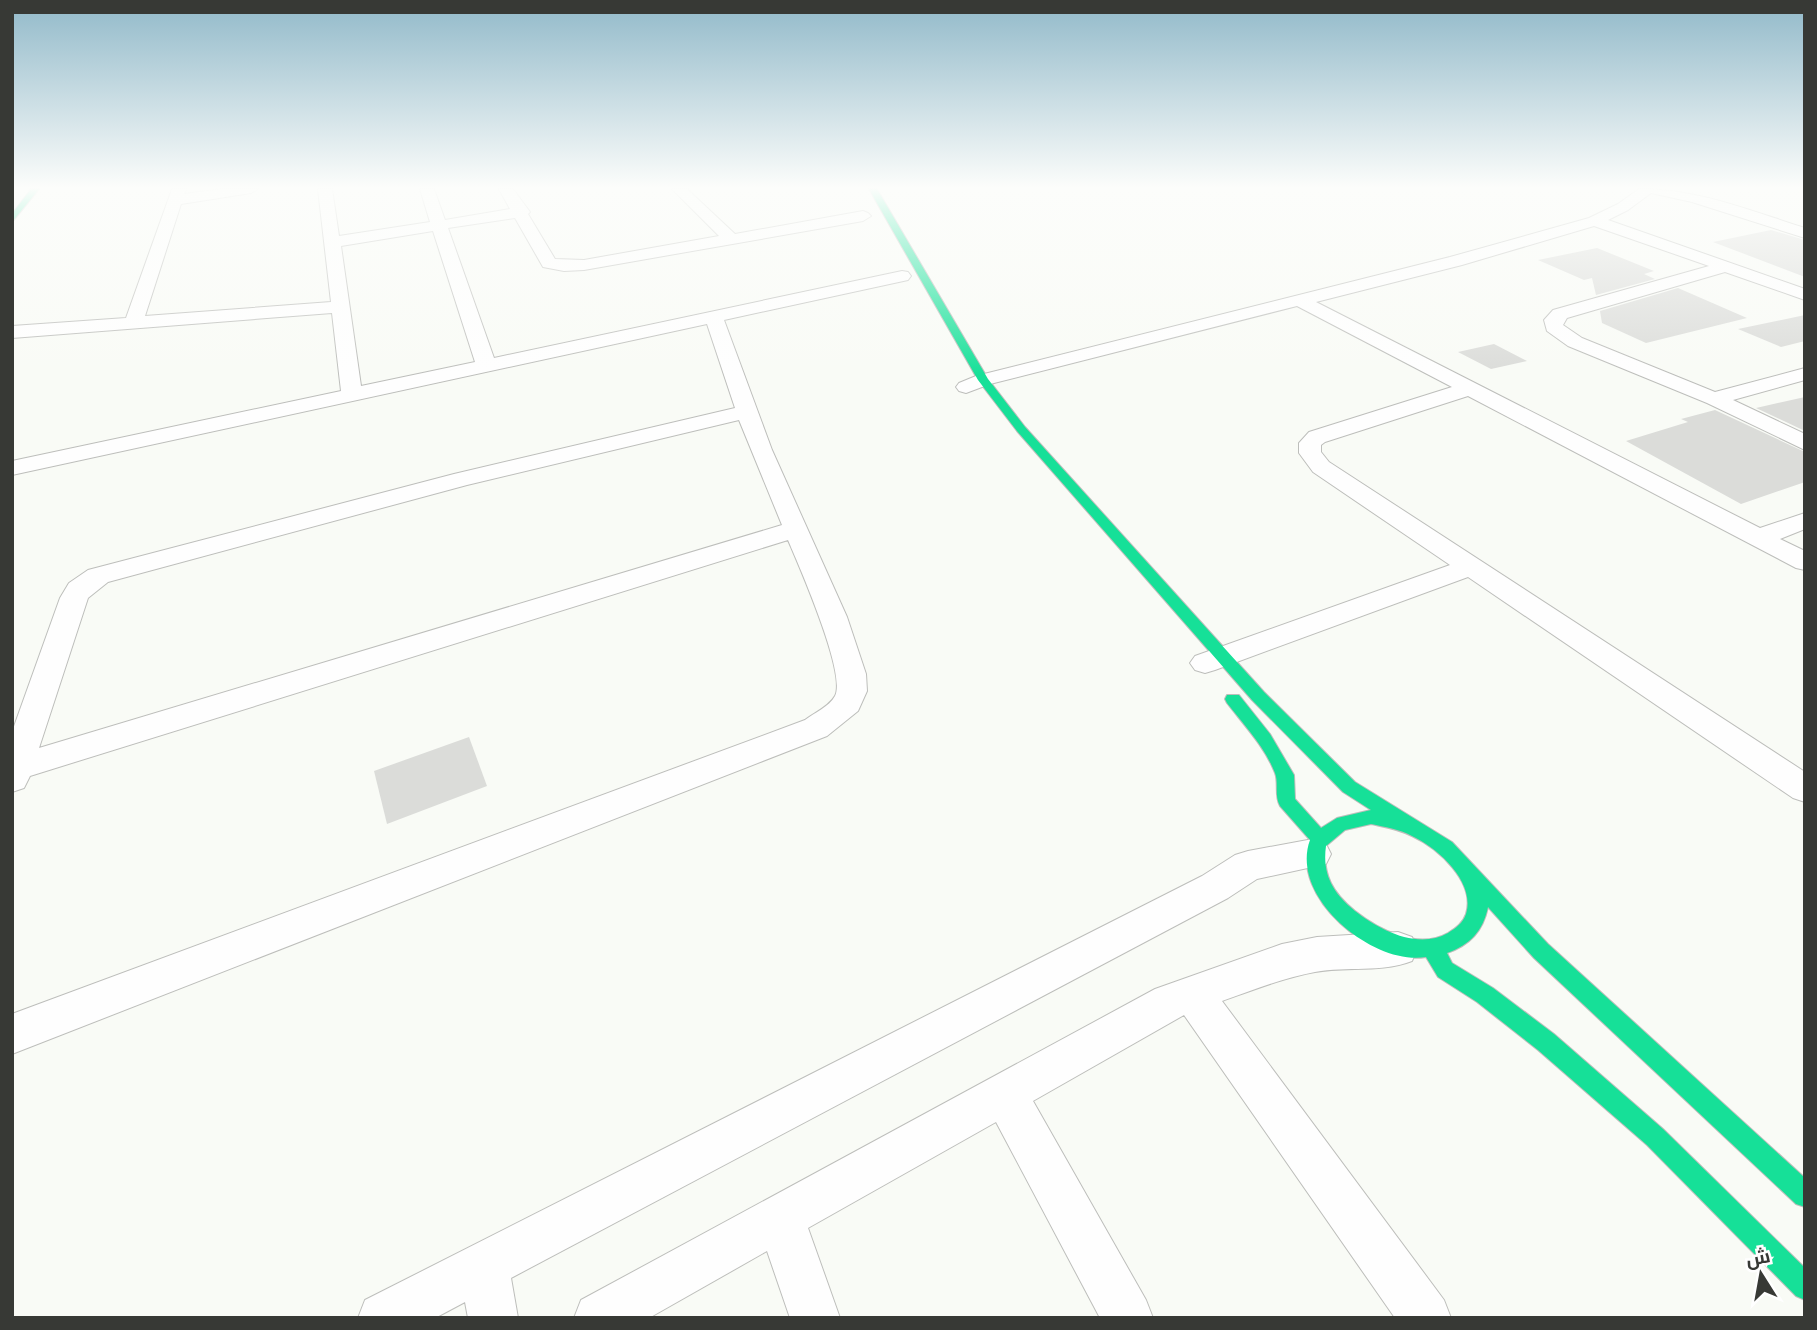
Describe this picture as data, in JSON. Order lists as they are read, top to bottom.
{
  "north": "top"
}
